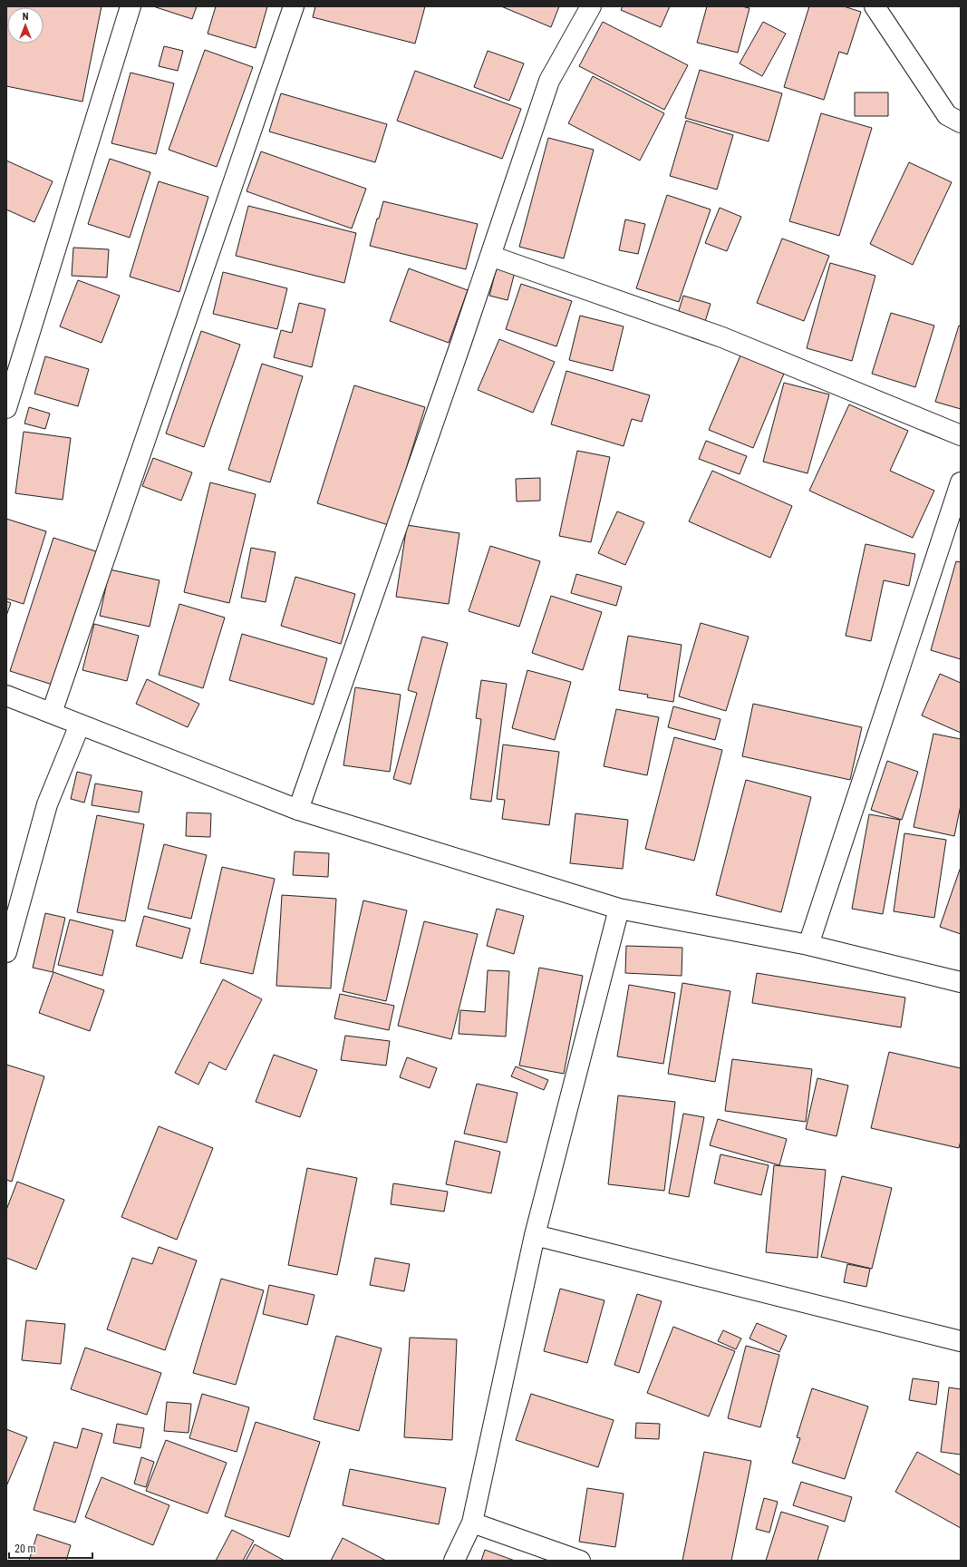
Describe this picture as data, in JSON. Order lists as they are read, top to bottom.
{
  "scale_bar": "20 m",
  "north": "top"
}
